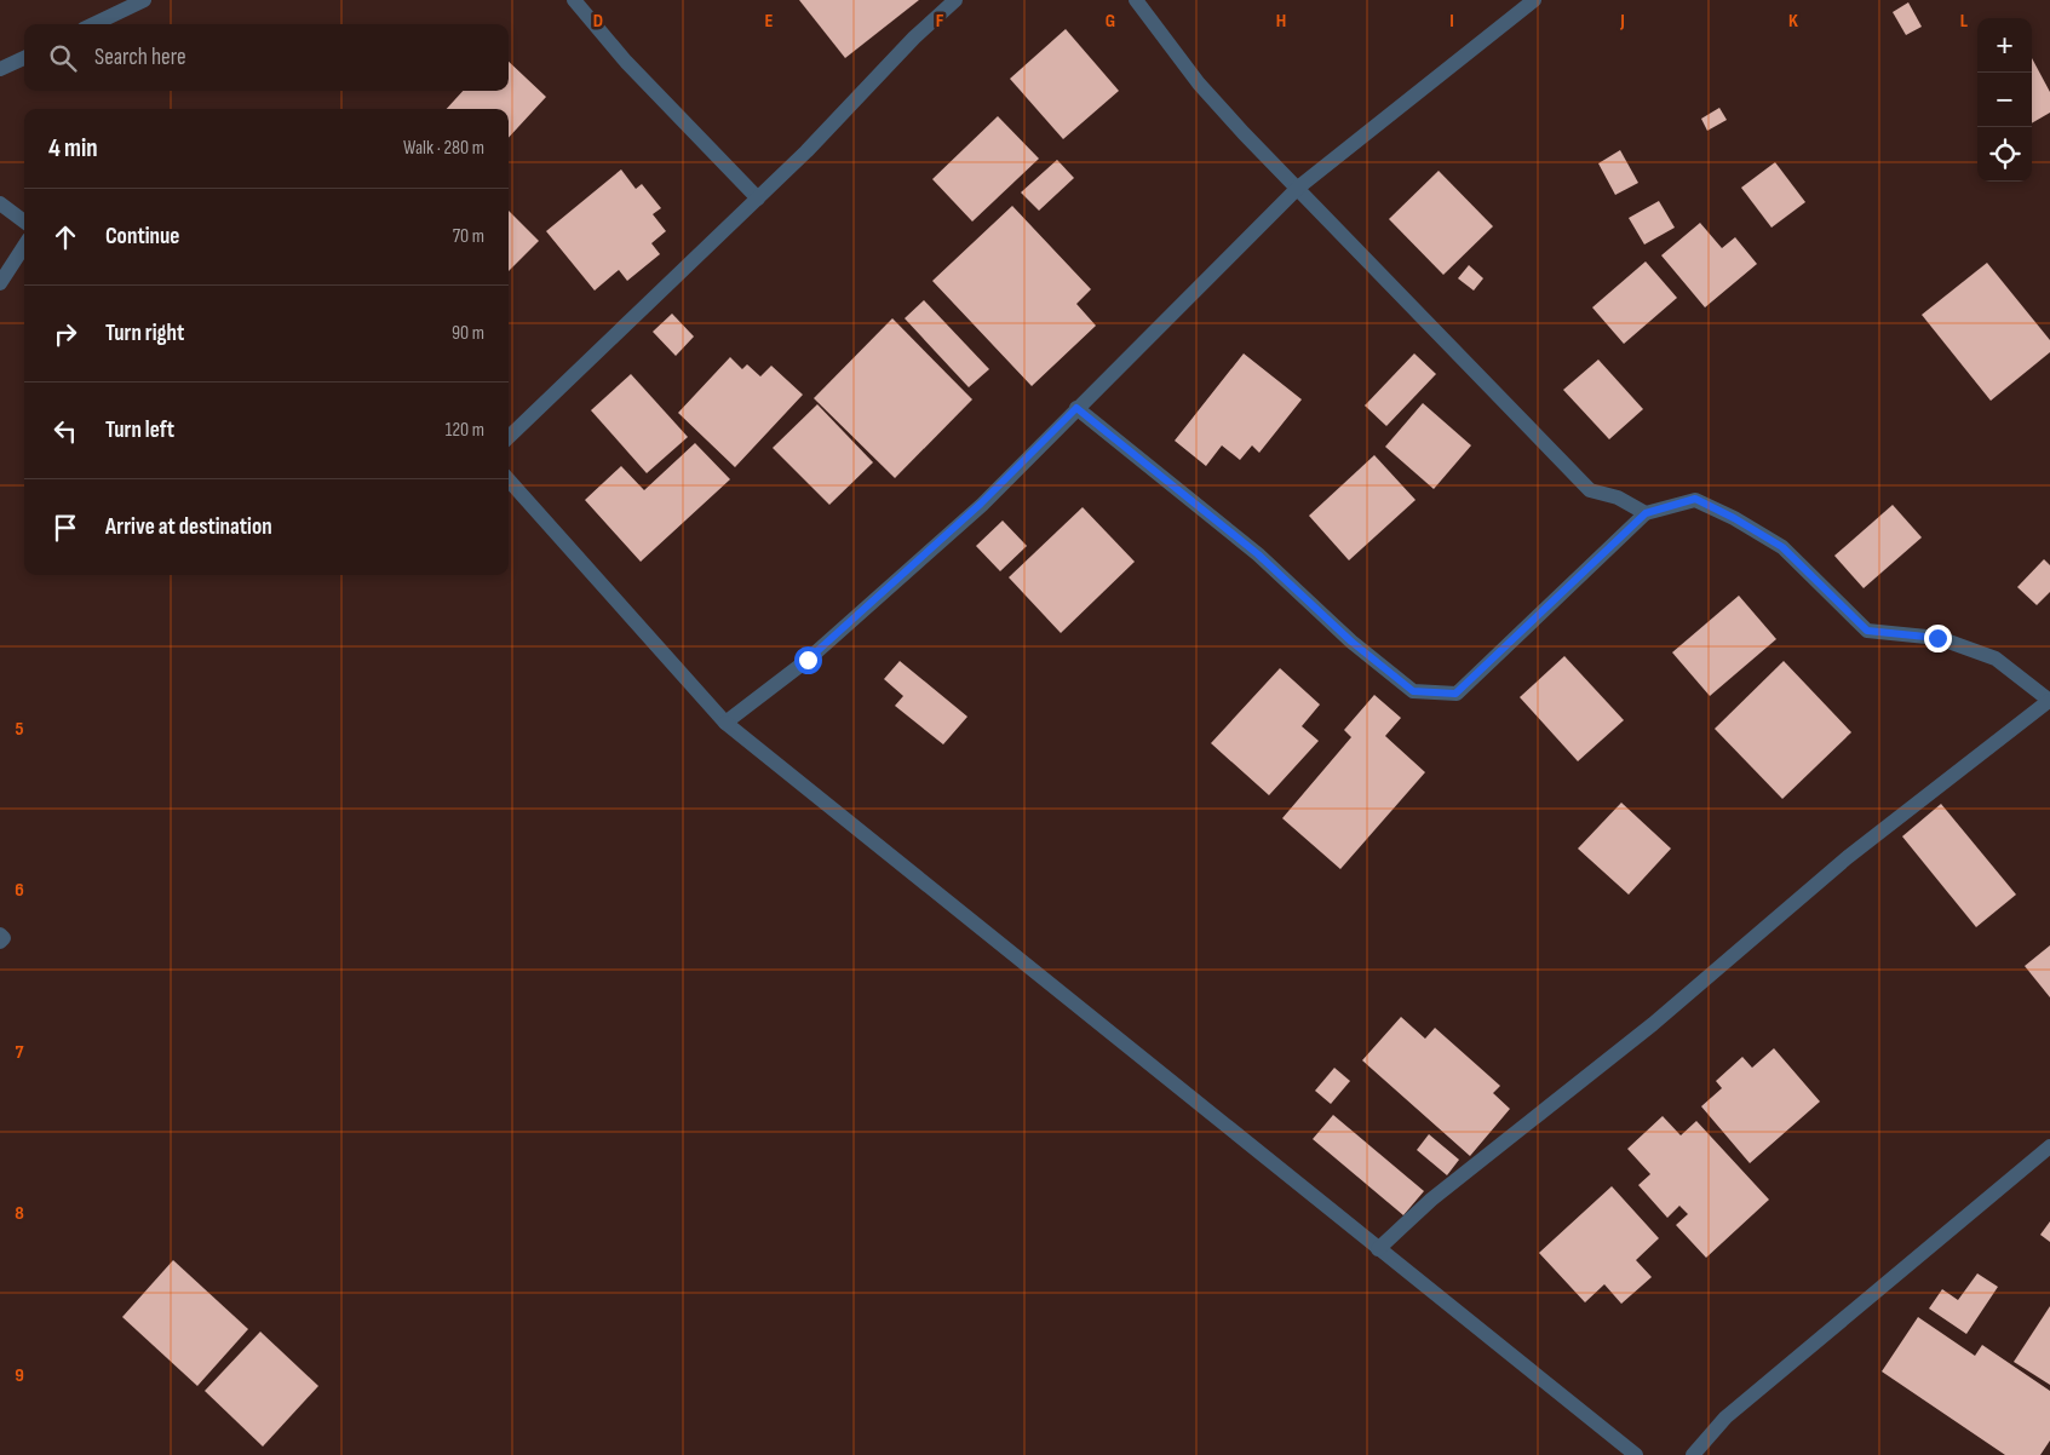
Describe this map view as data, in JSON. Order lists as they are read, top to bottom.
{
  "page": {
    "map_buttons": ["+", "−"],
    "search": "Search here",
    "heading": ["4 min", "Walk · 280 m"],
    "list": [
      ["Continue", "70 m"],
      ["Turn right", "90 m"],
      ["Turn left", "120 m"],
      "Arrive at destination"
    ]
  },
  "grid": {
    "columns": [
      "D",
      "E",
      "F",
      "G",
      "H",
      "I",
      "J",
      "K",
      "L"
    ],
    "rows": [
      "5",
      "6",
      "7",
      "8",
      "9"
    ]
  }
}
